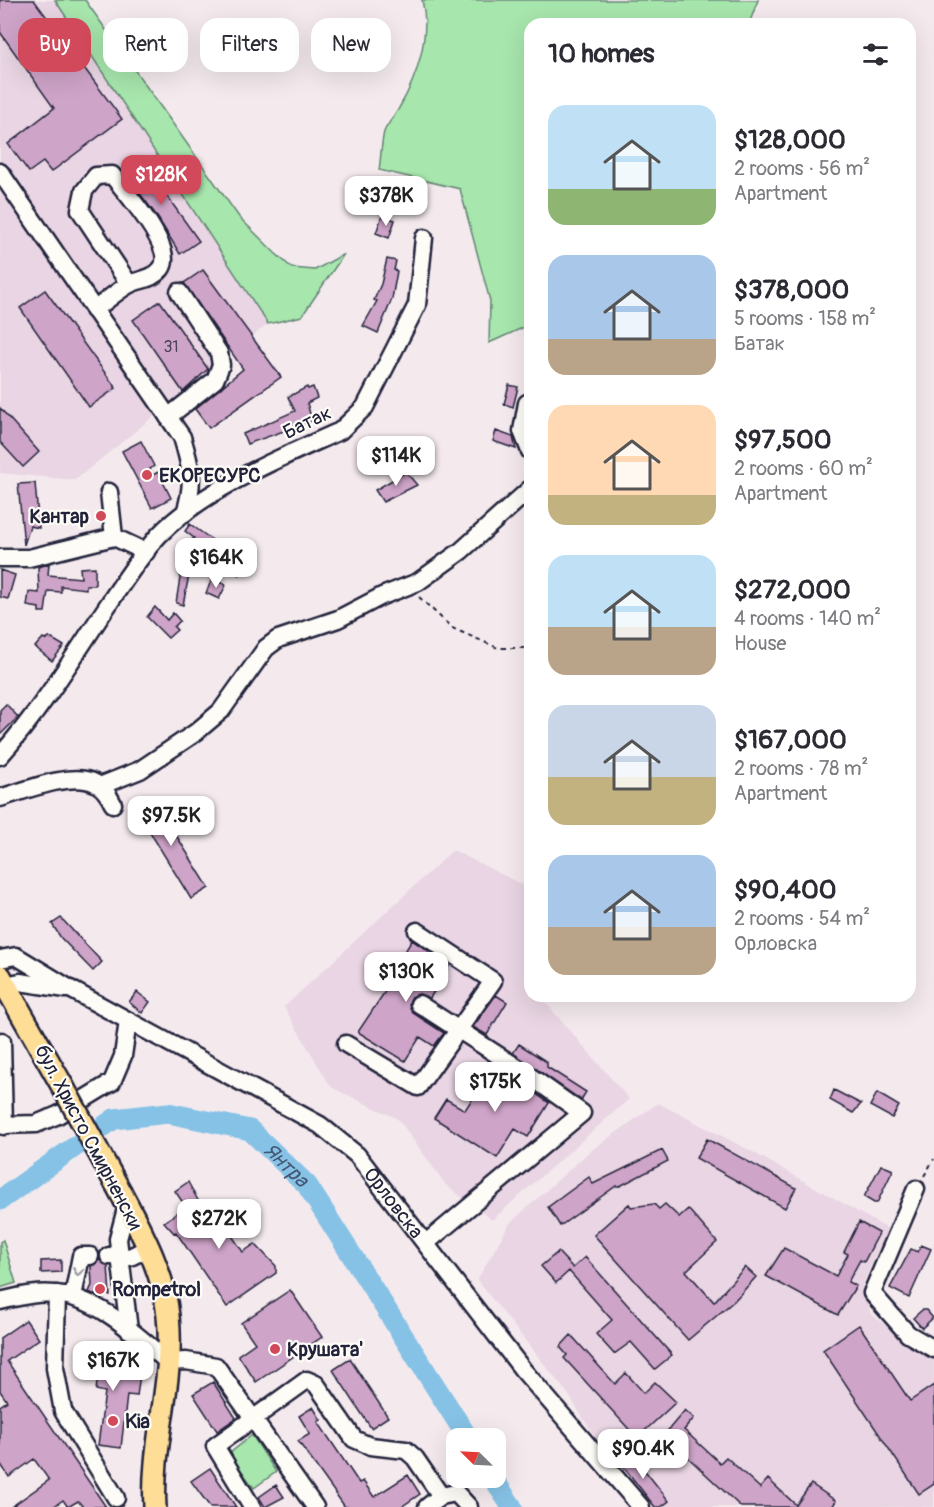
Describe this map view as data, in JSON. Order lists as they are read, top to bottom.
{
  "streets": {
    "main road": ["бул. Христо Смирненски"],
    "street": ["Батак", "Орловска"]
  },
  "crossings": [
    ["бул. Христо Смирненски", "Орловска"]
  ],
  "water": ["Янтра"],
  "places": [
    "ЕКОРЕСУРС",
    "Кантар",
    "Rompetrol",
    "Крушата'",
    "Kia"
  ],
  "house_numbers": ["31"],
  "north": "top left",
  "page": {
    "chip": [
      "Buy",
      "Rent",
      "Filters",
      "New"
    ],
    "heading": "10 homes",
    "list": [
      {
        "name": "$128,000",
        "note": "2 rooms · 56 m² · Apartment"
      },
      {
        "name": "$378,000",
        "note": "5 rooms · 158 m² · Батак"
      },
      {
        "name": "$97,500",
        "note": "2 rooms · 60 m² · Apartment"
      },
      {
        "name": "$272,000",
        "note": "4 rooms · 140 m² · House"
      },
      {
        "name": "$167,000",
        "note": "2 rooms · 78 m² · Apartment"
      },
      {
        "name": "$90,400",
        "note": "2 rooms · 54 m² · Орловска"
      }
    ],
    "price": [
      "$128K",
      "$378K",
      "$114K",
      "$164K",
      "$97.5K",
      "$130K",
      "$175K",
      "$272K",
      "$167K",
      "$90.4K"
    ]
  }
}
